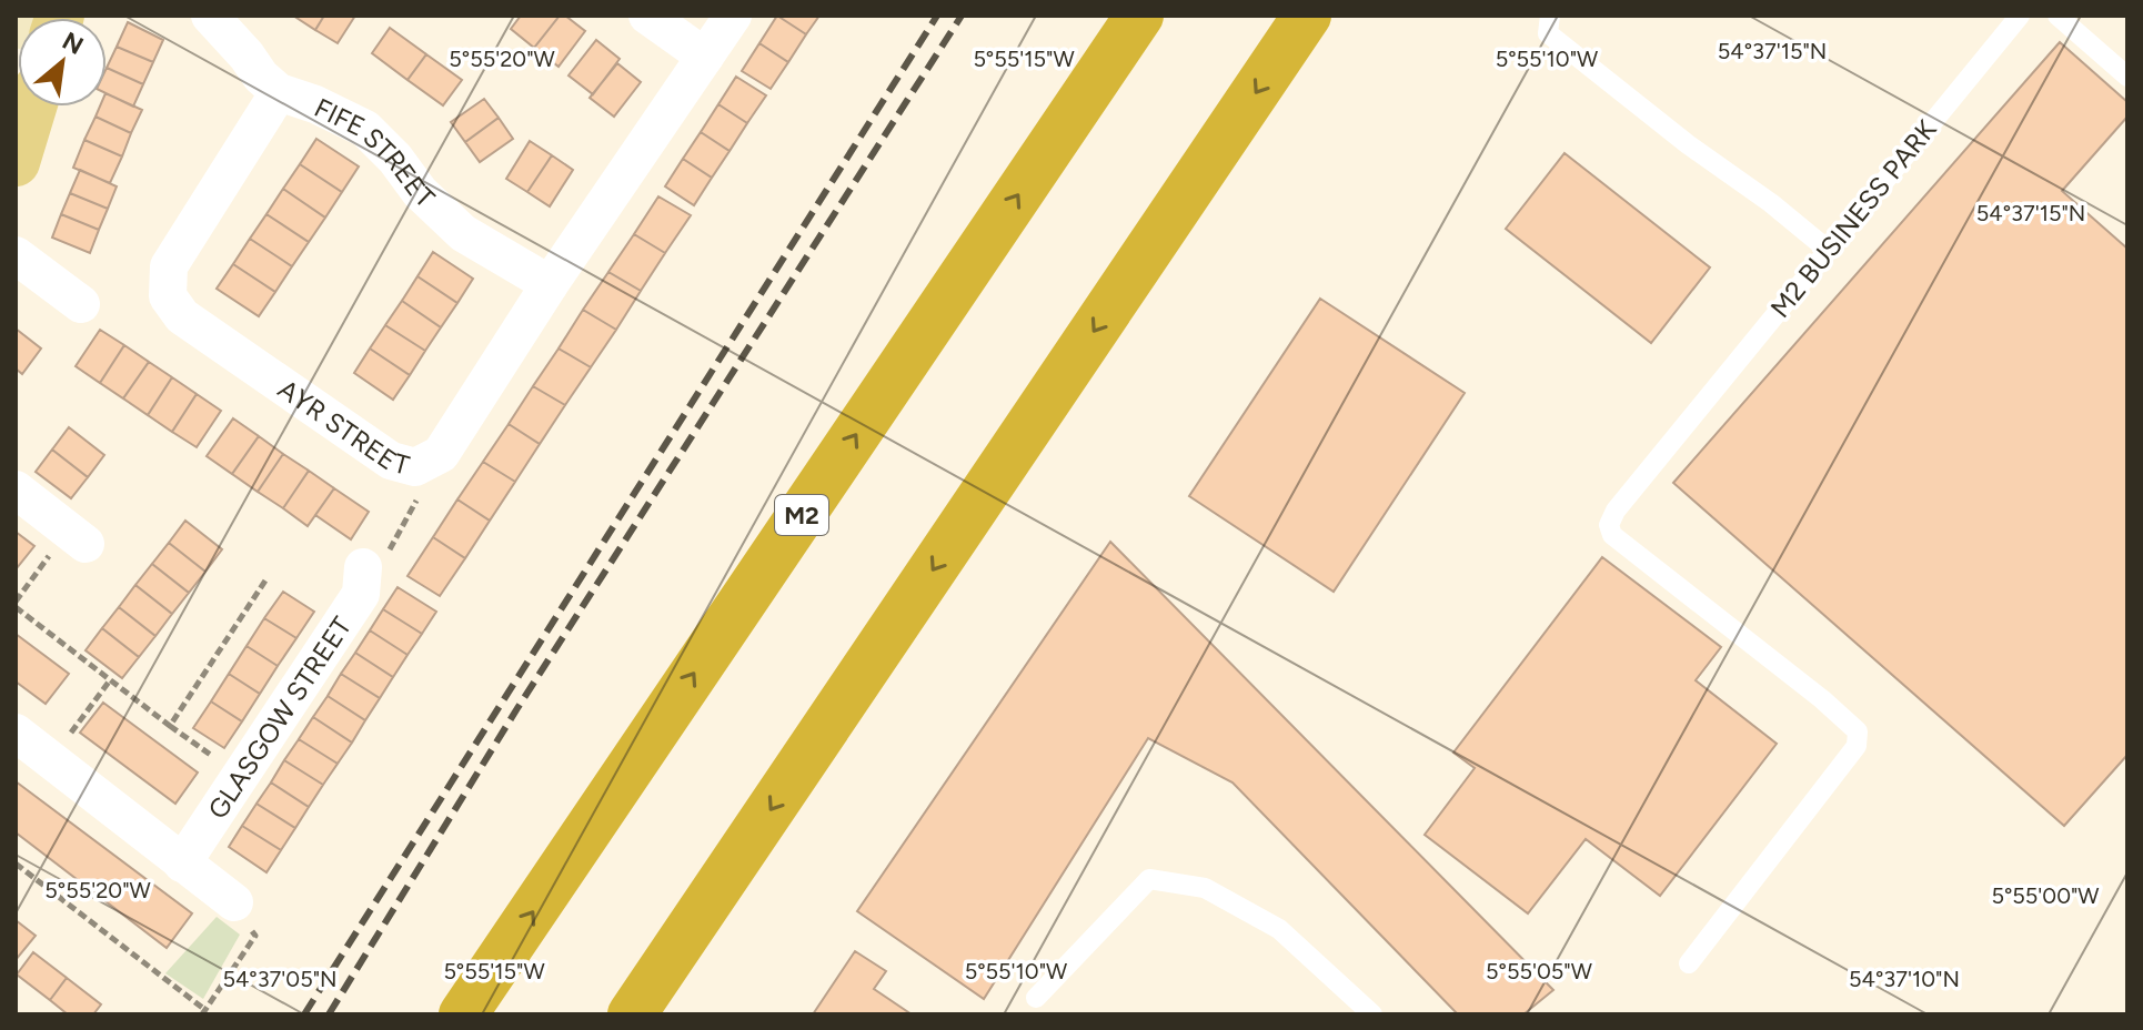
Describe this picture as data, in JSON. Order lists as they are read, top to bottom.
{
  "streets": {
    "highway": ["M2"],
    "street": ["FIFE STREET", "AYR STREET", "GLASGOW STREET"],
    "lane": ["M2 BUSINESS PARK"]
  },
  "crossings": [
    ["FIFE STREET", "AYR STREET"]
  ],
  "north": "top right",
  "coordinates": [
    "54°37'15\"N",
    "5°55'20\"W",
    "5°55'15\"W",
    "5°55'10\"W",
    "5°55'00\"W",
    "5°55'05\"W",
    "54°37'05\"N",
    "54°37'10\"N"
  ]
}
